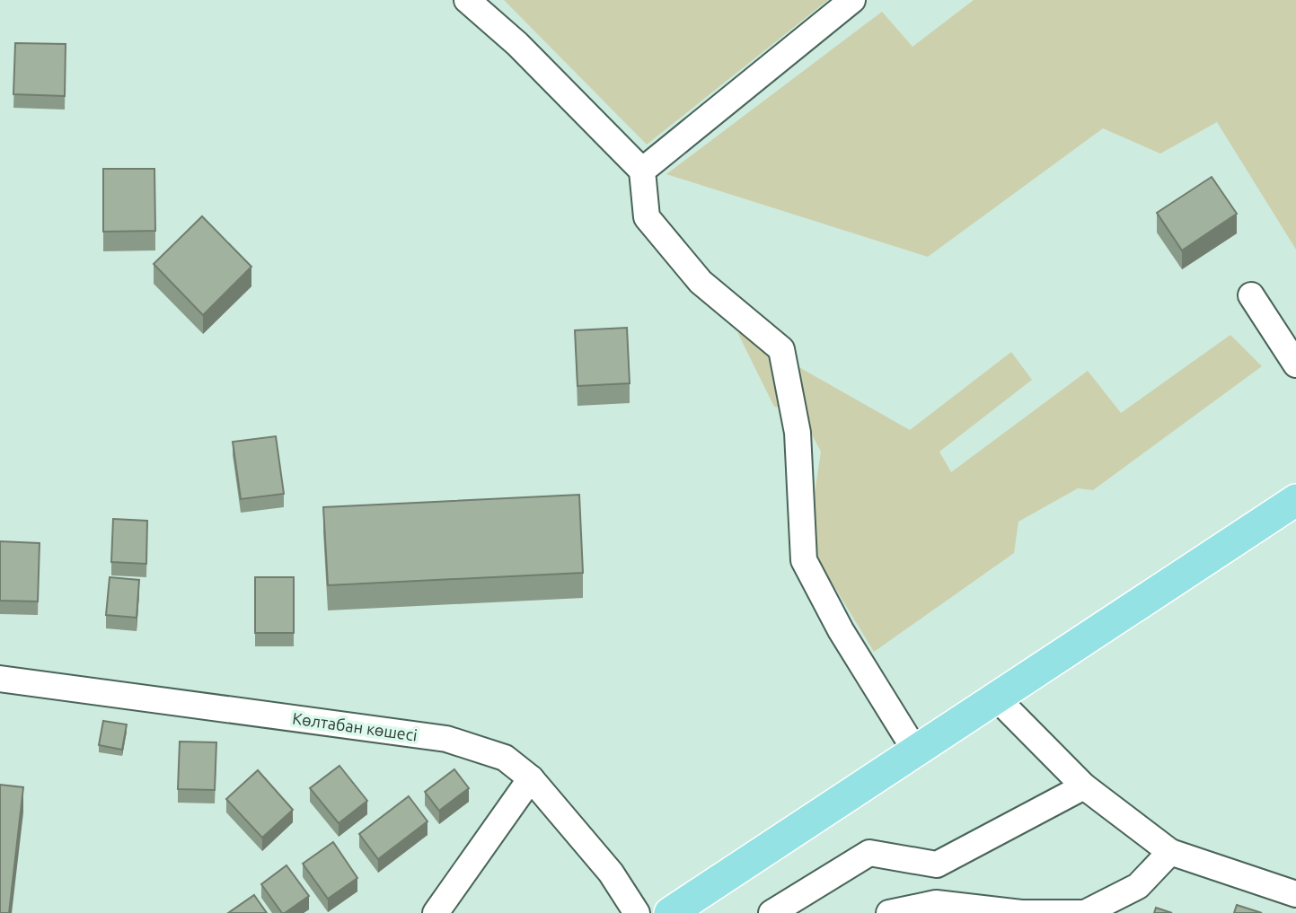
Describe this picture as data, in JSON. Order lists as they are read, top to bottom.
{
  "streets": {
    "street": ["Көлтабан көшесі"]
  }
}
